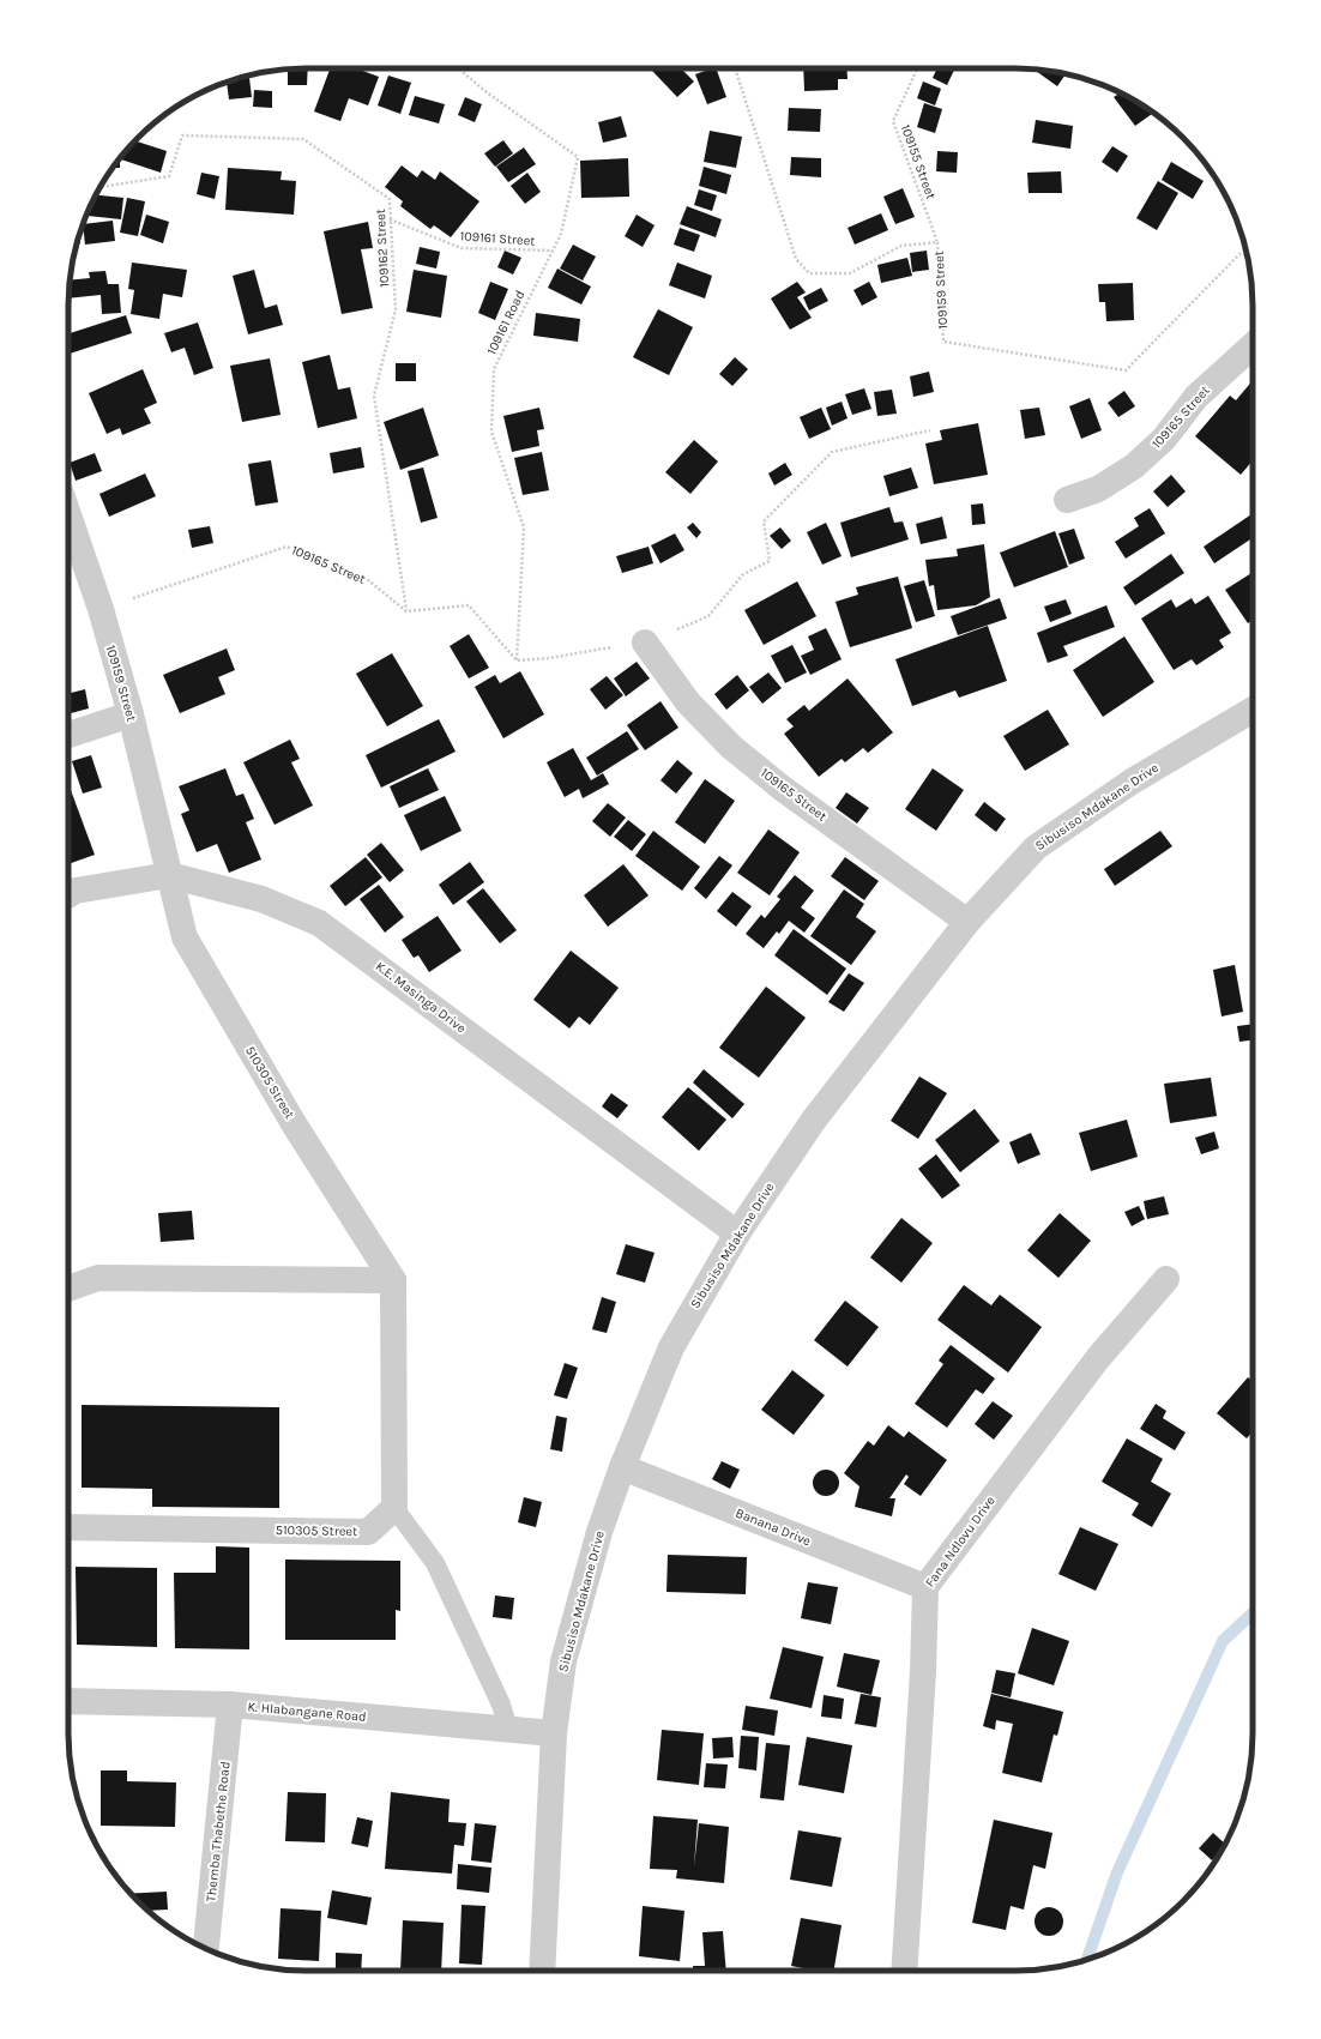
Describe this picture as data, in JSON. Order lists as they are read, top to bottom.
{
  "streets": {
    "street": [
      "109159 Street",
      "109165 Street",
      "Sibusiso Mdakane Drive",
      "K.E. Masinga Drive",
      "510305 Street",
      "Banana Drive",
      "Fana Ndlovu Drive",
      "K. Hlabangane Road",
      "Themba Thabethe Road"
    ],
    "path": [
      "109155 Street",
      "109161 Street",
      "109162 Street",
      "109161 Road"
    ]
  },
  "crossings": [
    ["109155 Street", "109159 Street"],
    ["109161 Street", "109162 Street"],
    ["109161 Street", "109161 Road"],
    ["109162 Street", "109165 Street"],
    ["109159 Street", "109165 Street"],
    ["109159 Street", "K.E. Masinga Drive"],
    ["109159 Street", "510305 Street"],
    ["109165 Street", "Sibusiso Mdakane Drive"],
    ["Sibusiso Mdakane Drive", "K.E. Masinga Drive"],
    ["Sibusiso Mdakane Drive", "Banana Drive"],
    ["Sibusiso Mdakane Drive", "K. Hlabangane Road"],
    ["K.E. Masinga Drive", "510305 Street"],
    ["Banana Drive", "Fana Ndlovu Drive"],
    ["K. Hlabangane Road", "Themba Thabethe Road"]
  ]
}
